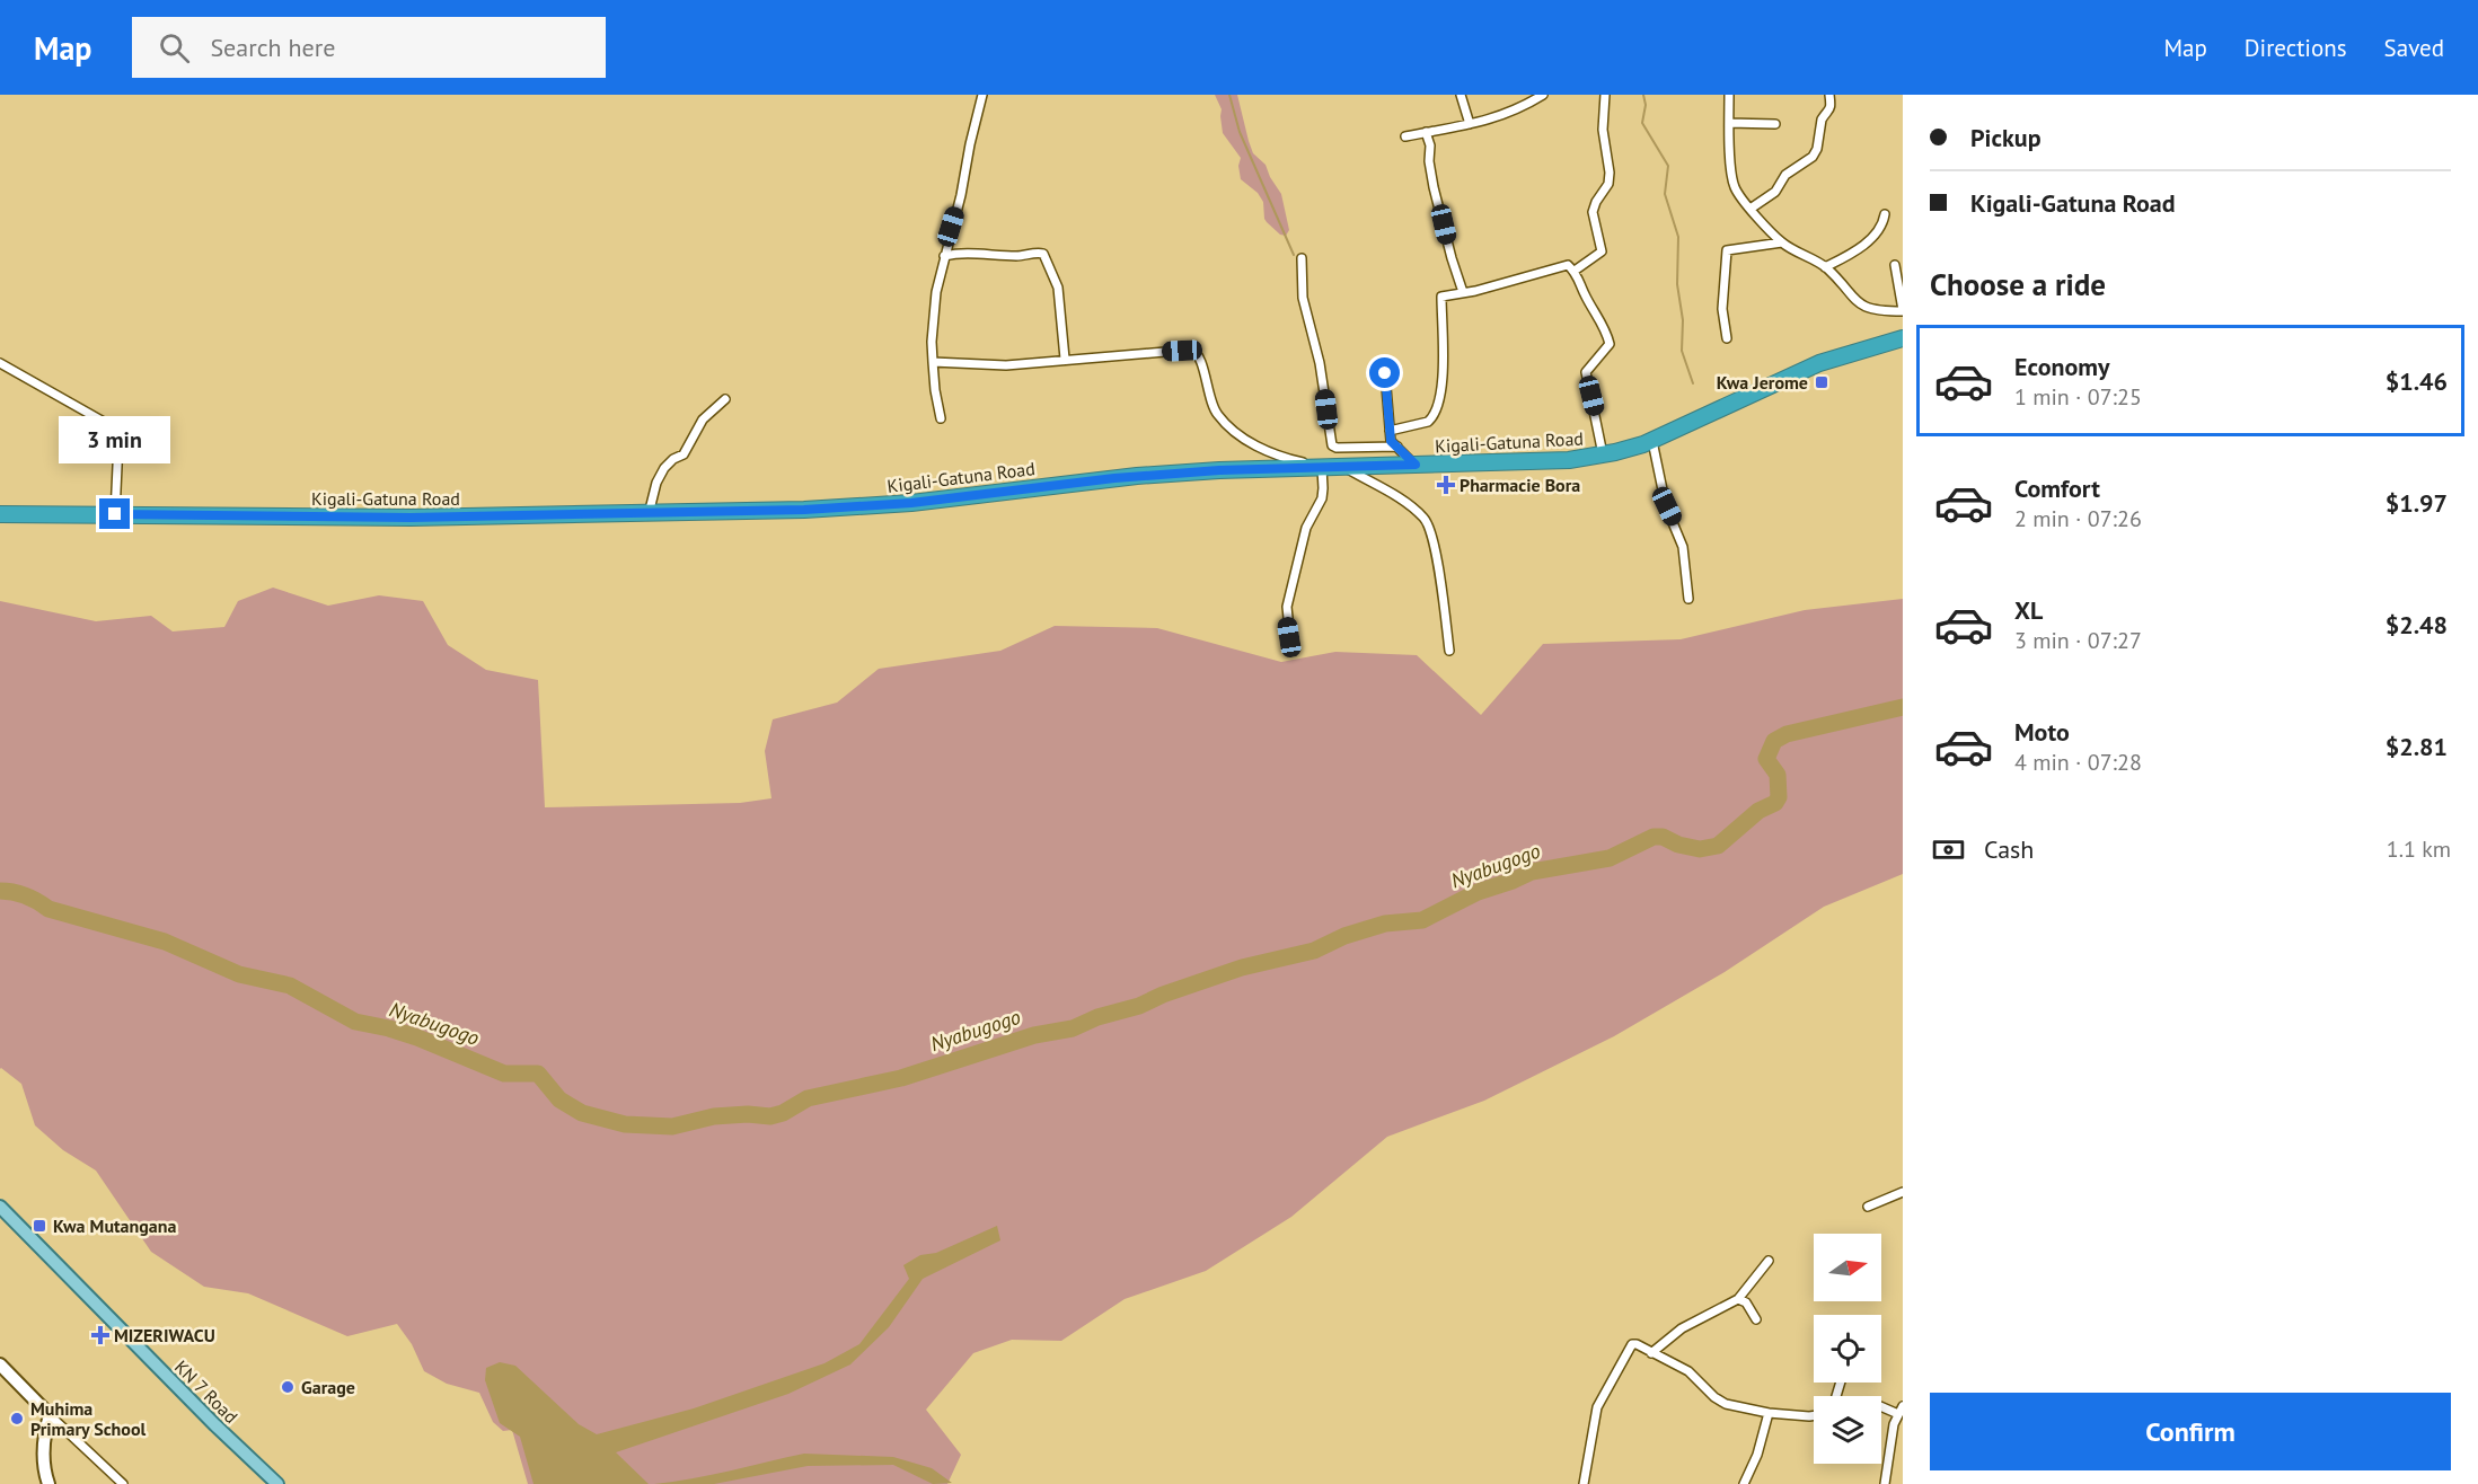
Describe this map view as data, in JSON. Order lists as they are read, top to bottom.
{
  "streets": {
    "highway": ["Kigali-Gatuna Road"],
    "main road": ["KN 7 Road"]
  },
  "water": ["Nyabugogo"],
  "places": {
    "transit": ["Kwa Jerome", "Kwa Mutangana"],
    "health": ["Pharmacie Bora", "MIZERIWACU"],
    "other": ["Garage", "Muhima Primary School"]
  },
  "north": "right",
  "page": {
    "header": "Map",
    "search": "Search here",
    "nav": ["Map", "Directions", "Saved"],
    "banner": ["Pickup", "Kigali-Gatuna Road"],
    "heading": "Choose a ride",
    "list": [
      {
        "name": "Economy",
        "note": "1 min · 07:25",
        "value": "$1.46"
      },
      {
        "name": "Comfort",
        "note": "2 min · 07:26",
        "value": "$1.97"
      },
      {
        "name": "XL",
        "note": "3 min · 07:27",
        "value": "$2.48"
      },
      {
        "name": "Moto",
        "note": "4 min · 07:28",
        "value": "$2.81"
      }
    ],
    "bubble": "3 min",
    "pay": ["Cash", "1.1 km"],
    "buttons": "Confirm"
  }
}
